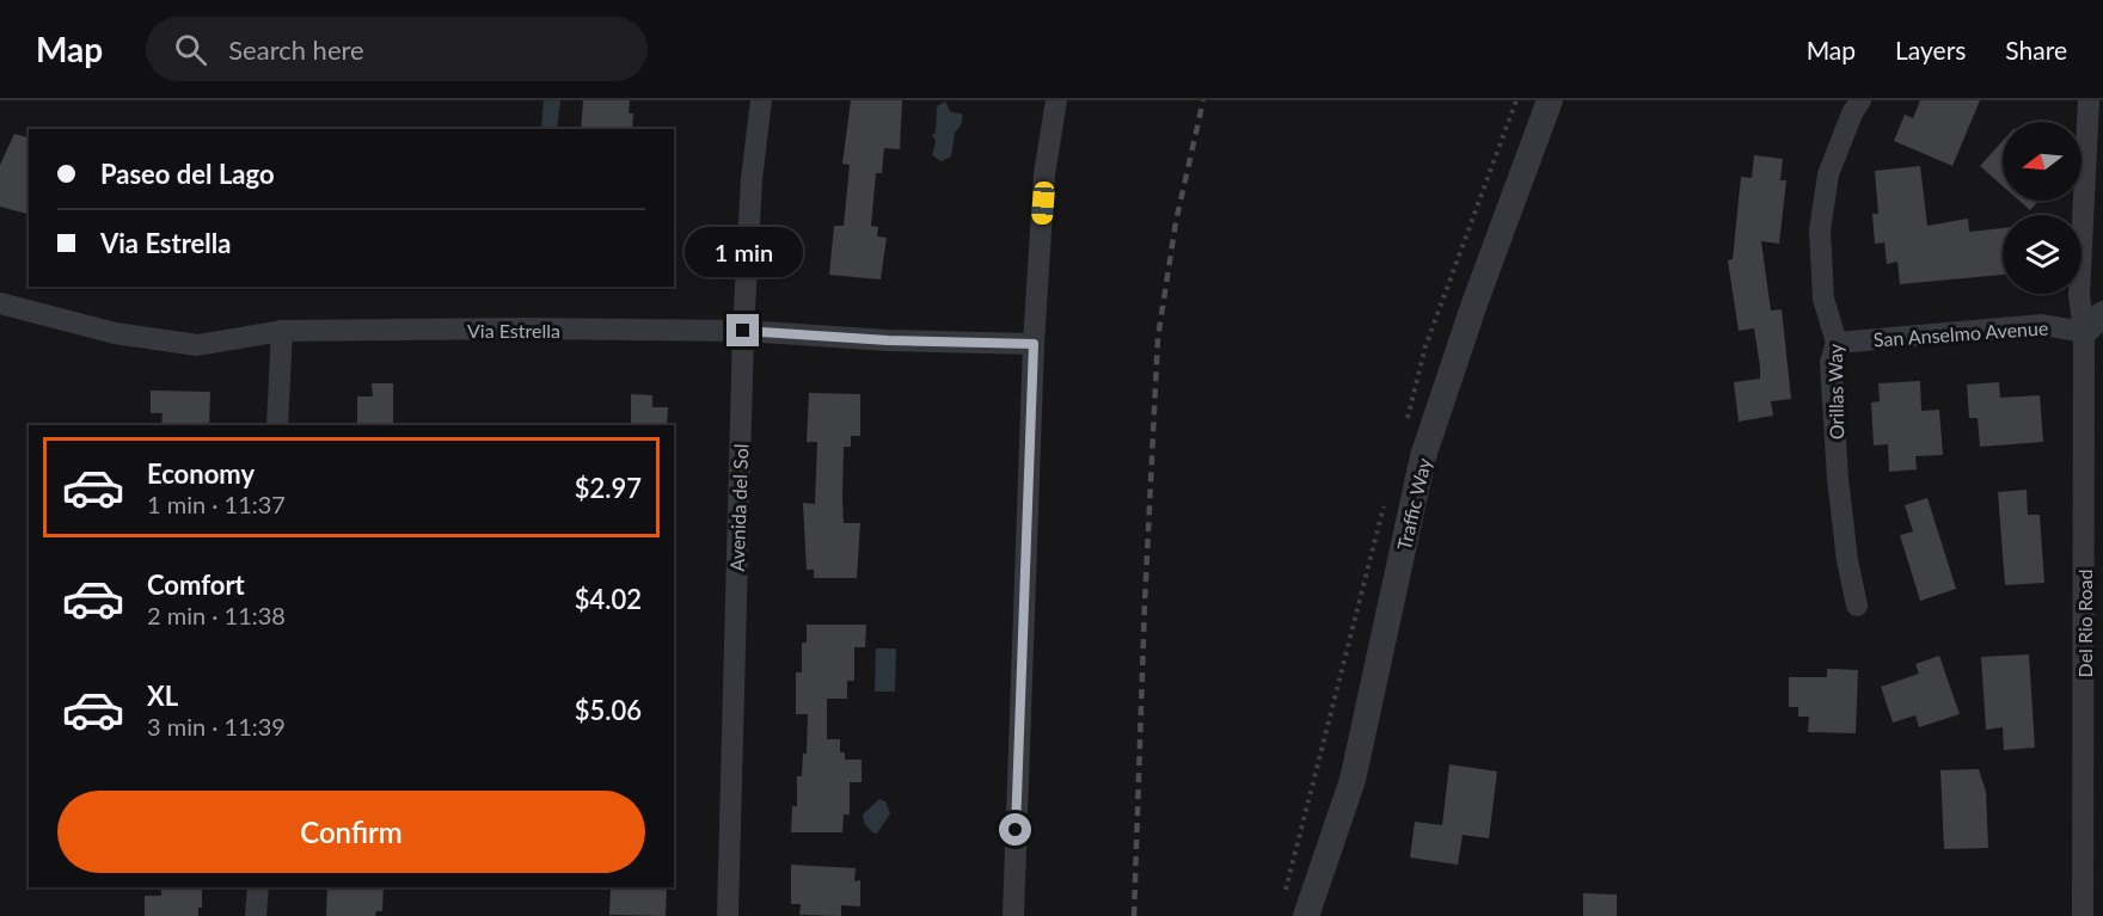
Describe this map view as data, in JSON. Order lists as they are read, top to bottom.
{
  "streets": {
    "street": [
      "Via Estrella",
      "San Anselmo Avenue",
      "Orillas Way",
      "Traffic Way",
      "Avenida del Sol",
      "Del Rio Road"
    ]
  },
  "crossings": [
    ["Via Estrella", "Avenida del Sol"],
    ["San Anselmo Avenue", "Orillas Way"],
    ["San Anselmo Avenue", "Del Rio Road"]
  ],
  "north": "left",
  "page": {
    "header": "Map",
    "search": "Search here",
    "nav": ["Map", "Layers", "Share"],
    "banner": ["Paseo del Lago", "Via Estrella"],
    "bubble": "1 min",
    "list": [
      {
        "name": "Economy",
        "note": "1 min · 11:37",
        "value": "$2.97"
      },
      {
        "name": "Comfort",
        "note": "2 min · 11:38",
        "value": "$4.02"
      },
      {
        "name": "XL",
        "note": "3 min · 11:39",
        "value": "$5.06"
      }
    ],
    "buttons": "Confirm"
  }
}
